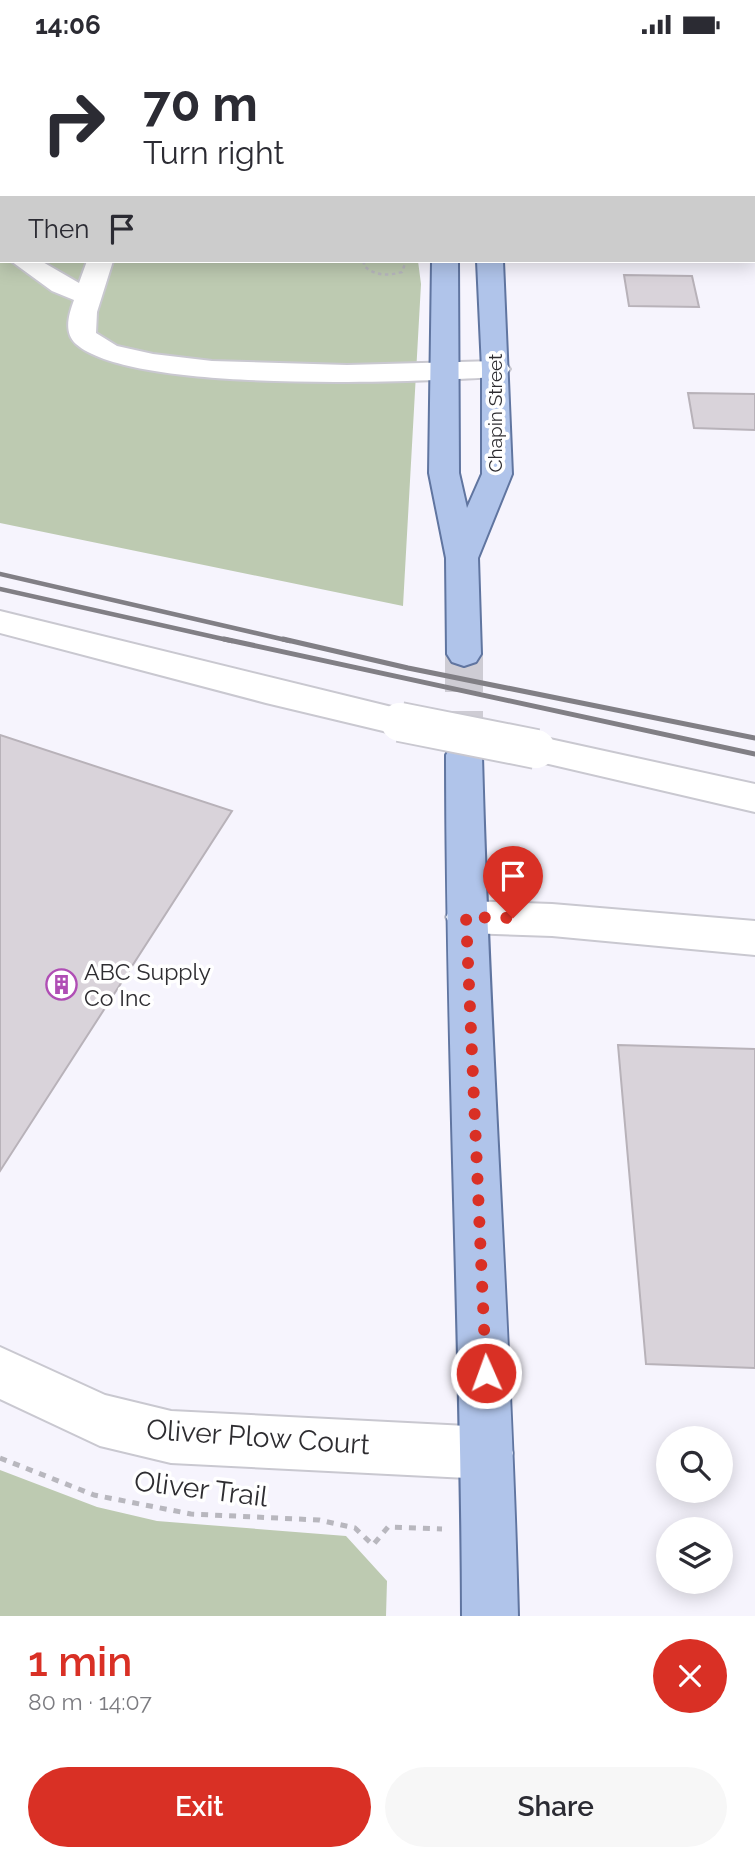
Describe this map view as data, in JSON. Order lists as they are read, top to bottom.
{
  "streets": {
    "main road": ["Chapin Street"],
    "street": ["Oliver Plow Court"],
    "path": ["Oliver Trail"]
  },
  "places": {
    "building": ["ABC Supply Co Inc"]
  },
  "page": {
    "status": "14:06",
    "turn": ["70 m", "Turn right"],
    "then": "Then",
    "heading": ["1 min", "80 m · 14:07"],
    "buttons": ["Exit", "Share"]
  }
}
